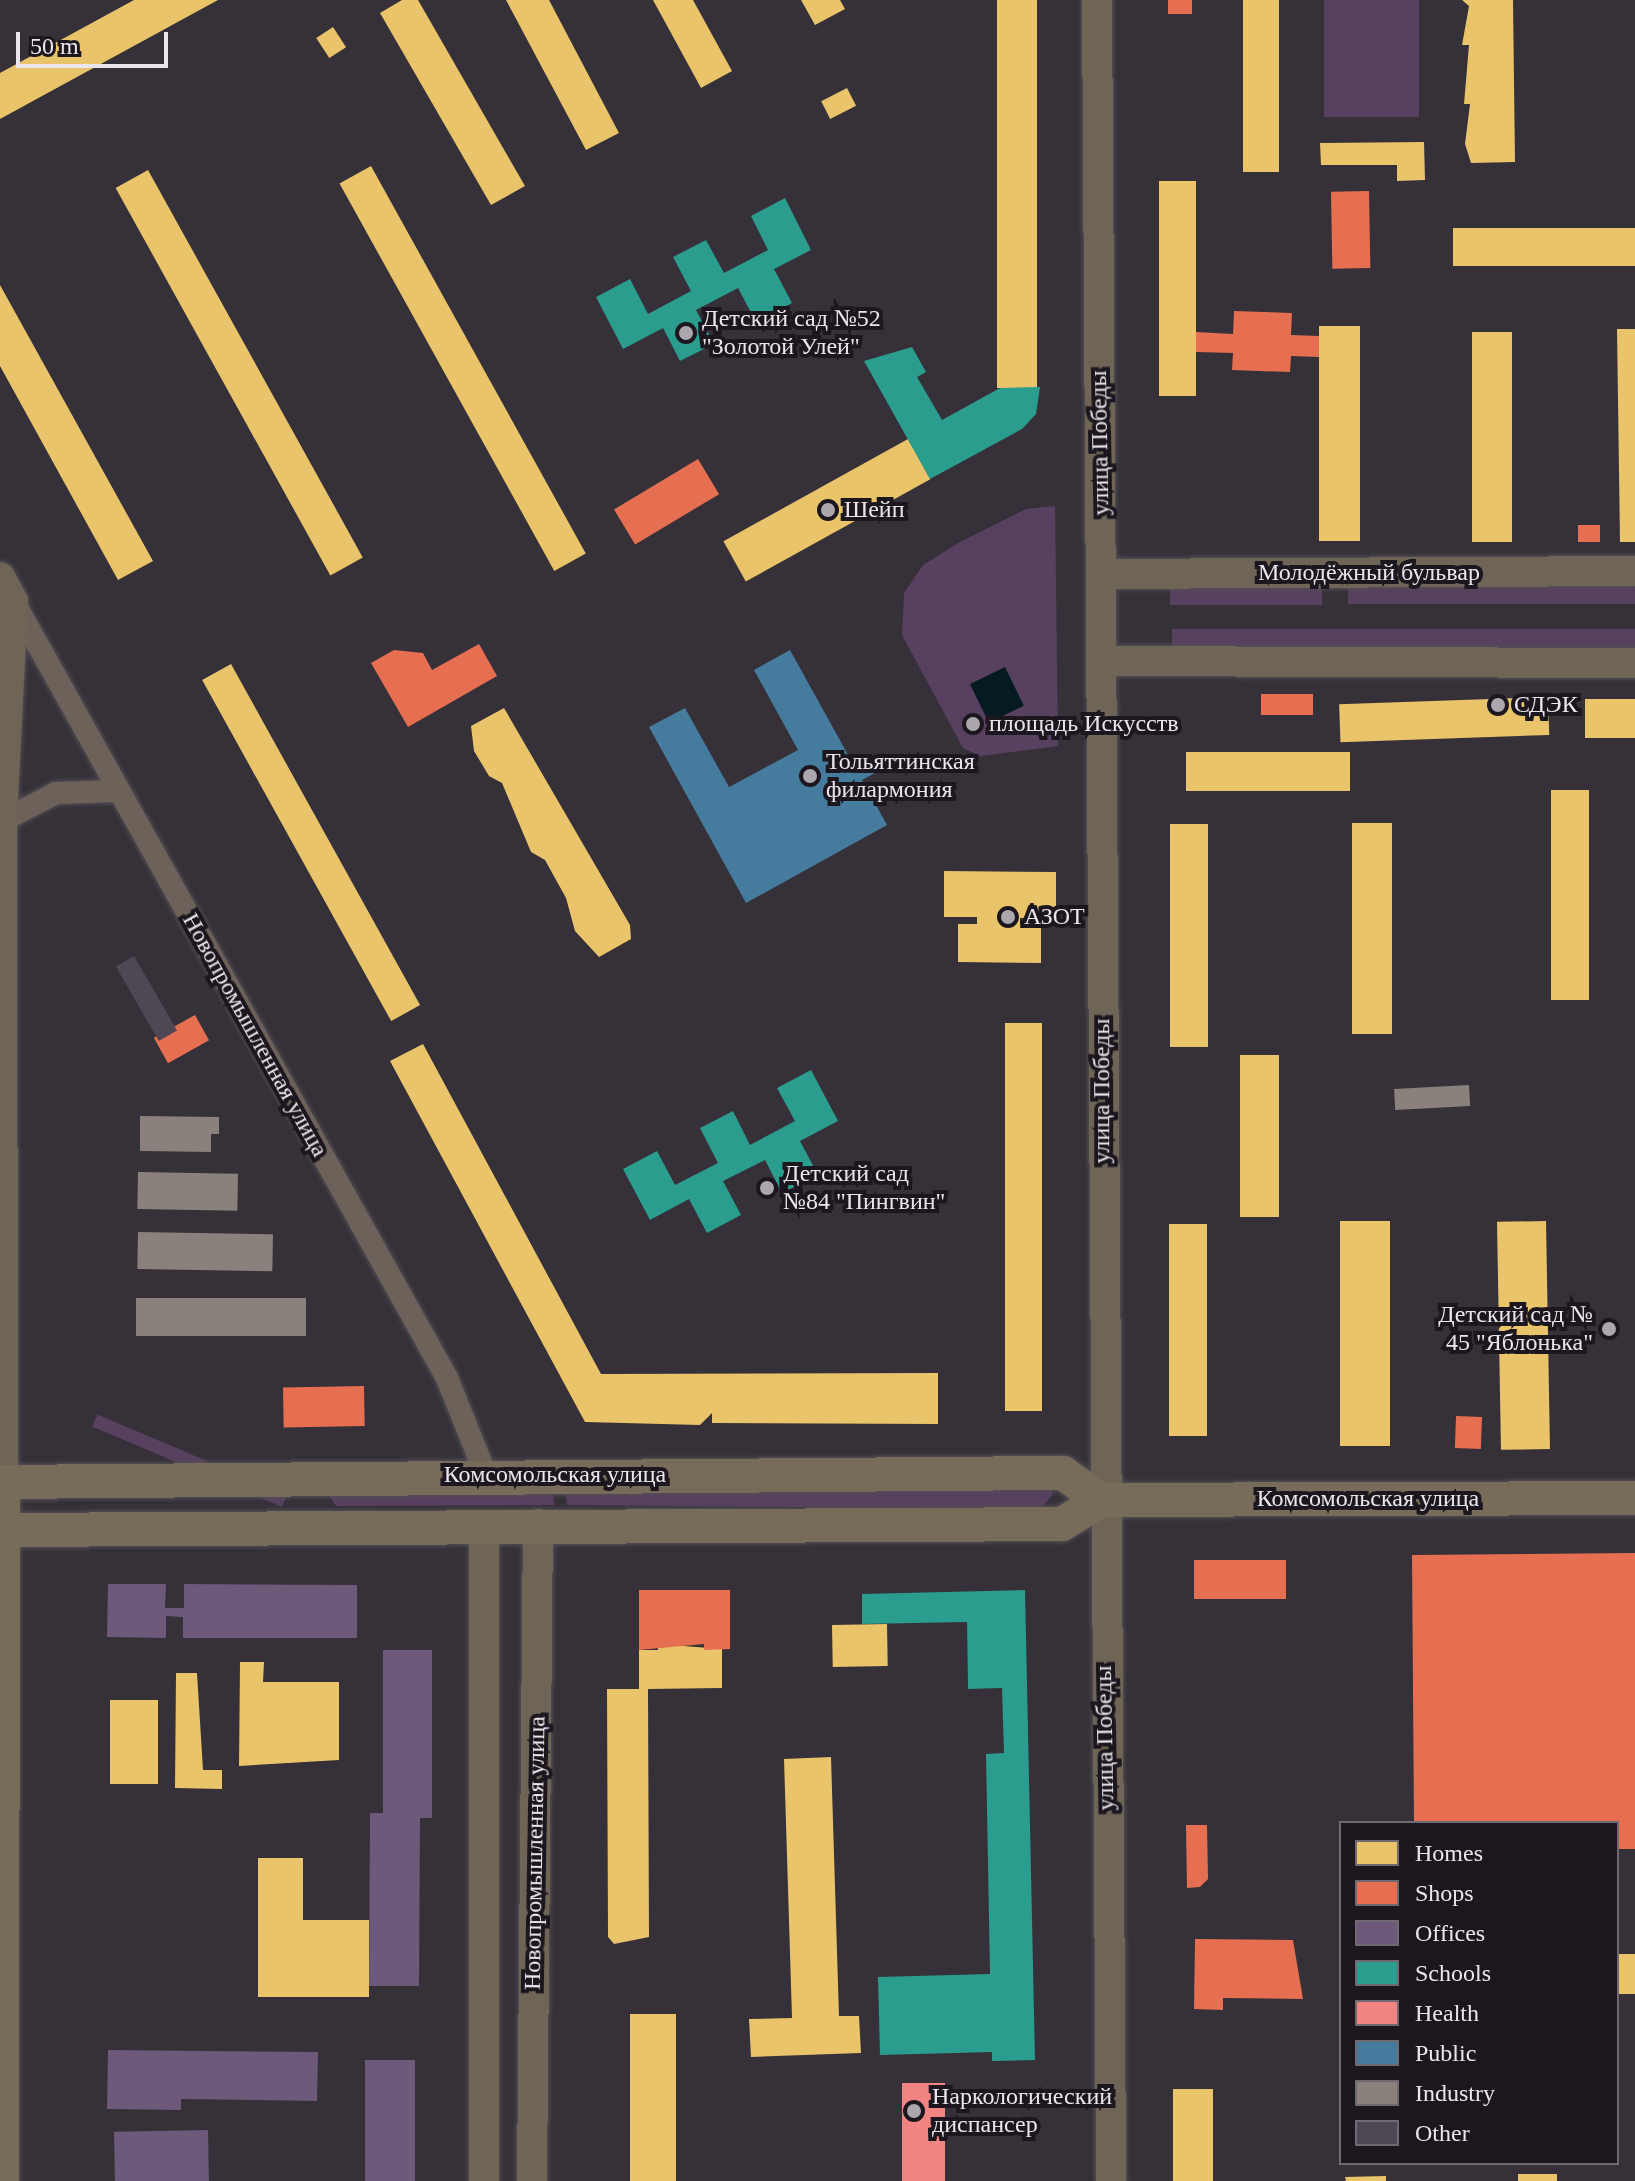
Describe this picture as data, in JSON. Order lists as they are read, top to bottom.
{
  "streets": {
    "main road": [
      "улица Победы",
      "Молодёжный бульвар",
      "Новопромышленная улица",
      "Комсомольская улица"
    ]
  },
  "crossings": [
    ["улица Победы", "Молодёжный бульвар"],
    ["улица Победы", "Комсомольская улица"],
    ["Новопромышленная улица", "Комсомольская улица"]
  ],
  "places": [
    "Детский сад №52 \"Золотой Улей\"",
    "Шейп",
    "СДЭК",
    "площадь Искусств",
    "Тольяттинская филармония",
    "АЗОТ",
    "Детский сад №84 \"Пингвин\"",
    "Детский сад № 45 \"Яблонька\"",
    "Наркологический диспансер"
  ],
  "legend": [
    "Homes",
    "Shops",
    "Offices",
    "Schools",
    "Health",
    "Public",
    "Industry",
    "Other"
  ],
  "scale_bar": "50 m"
}
